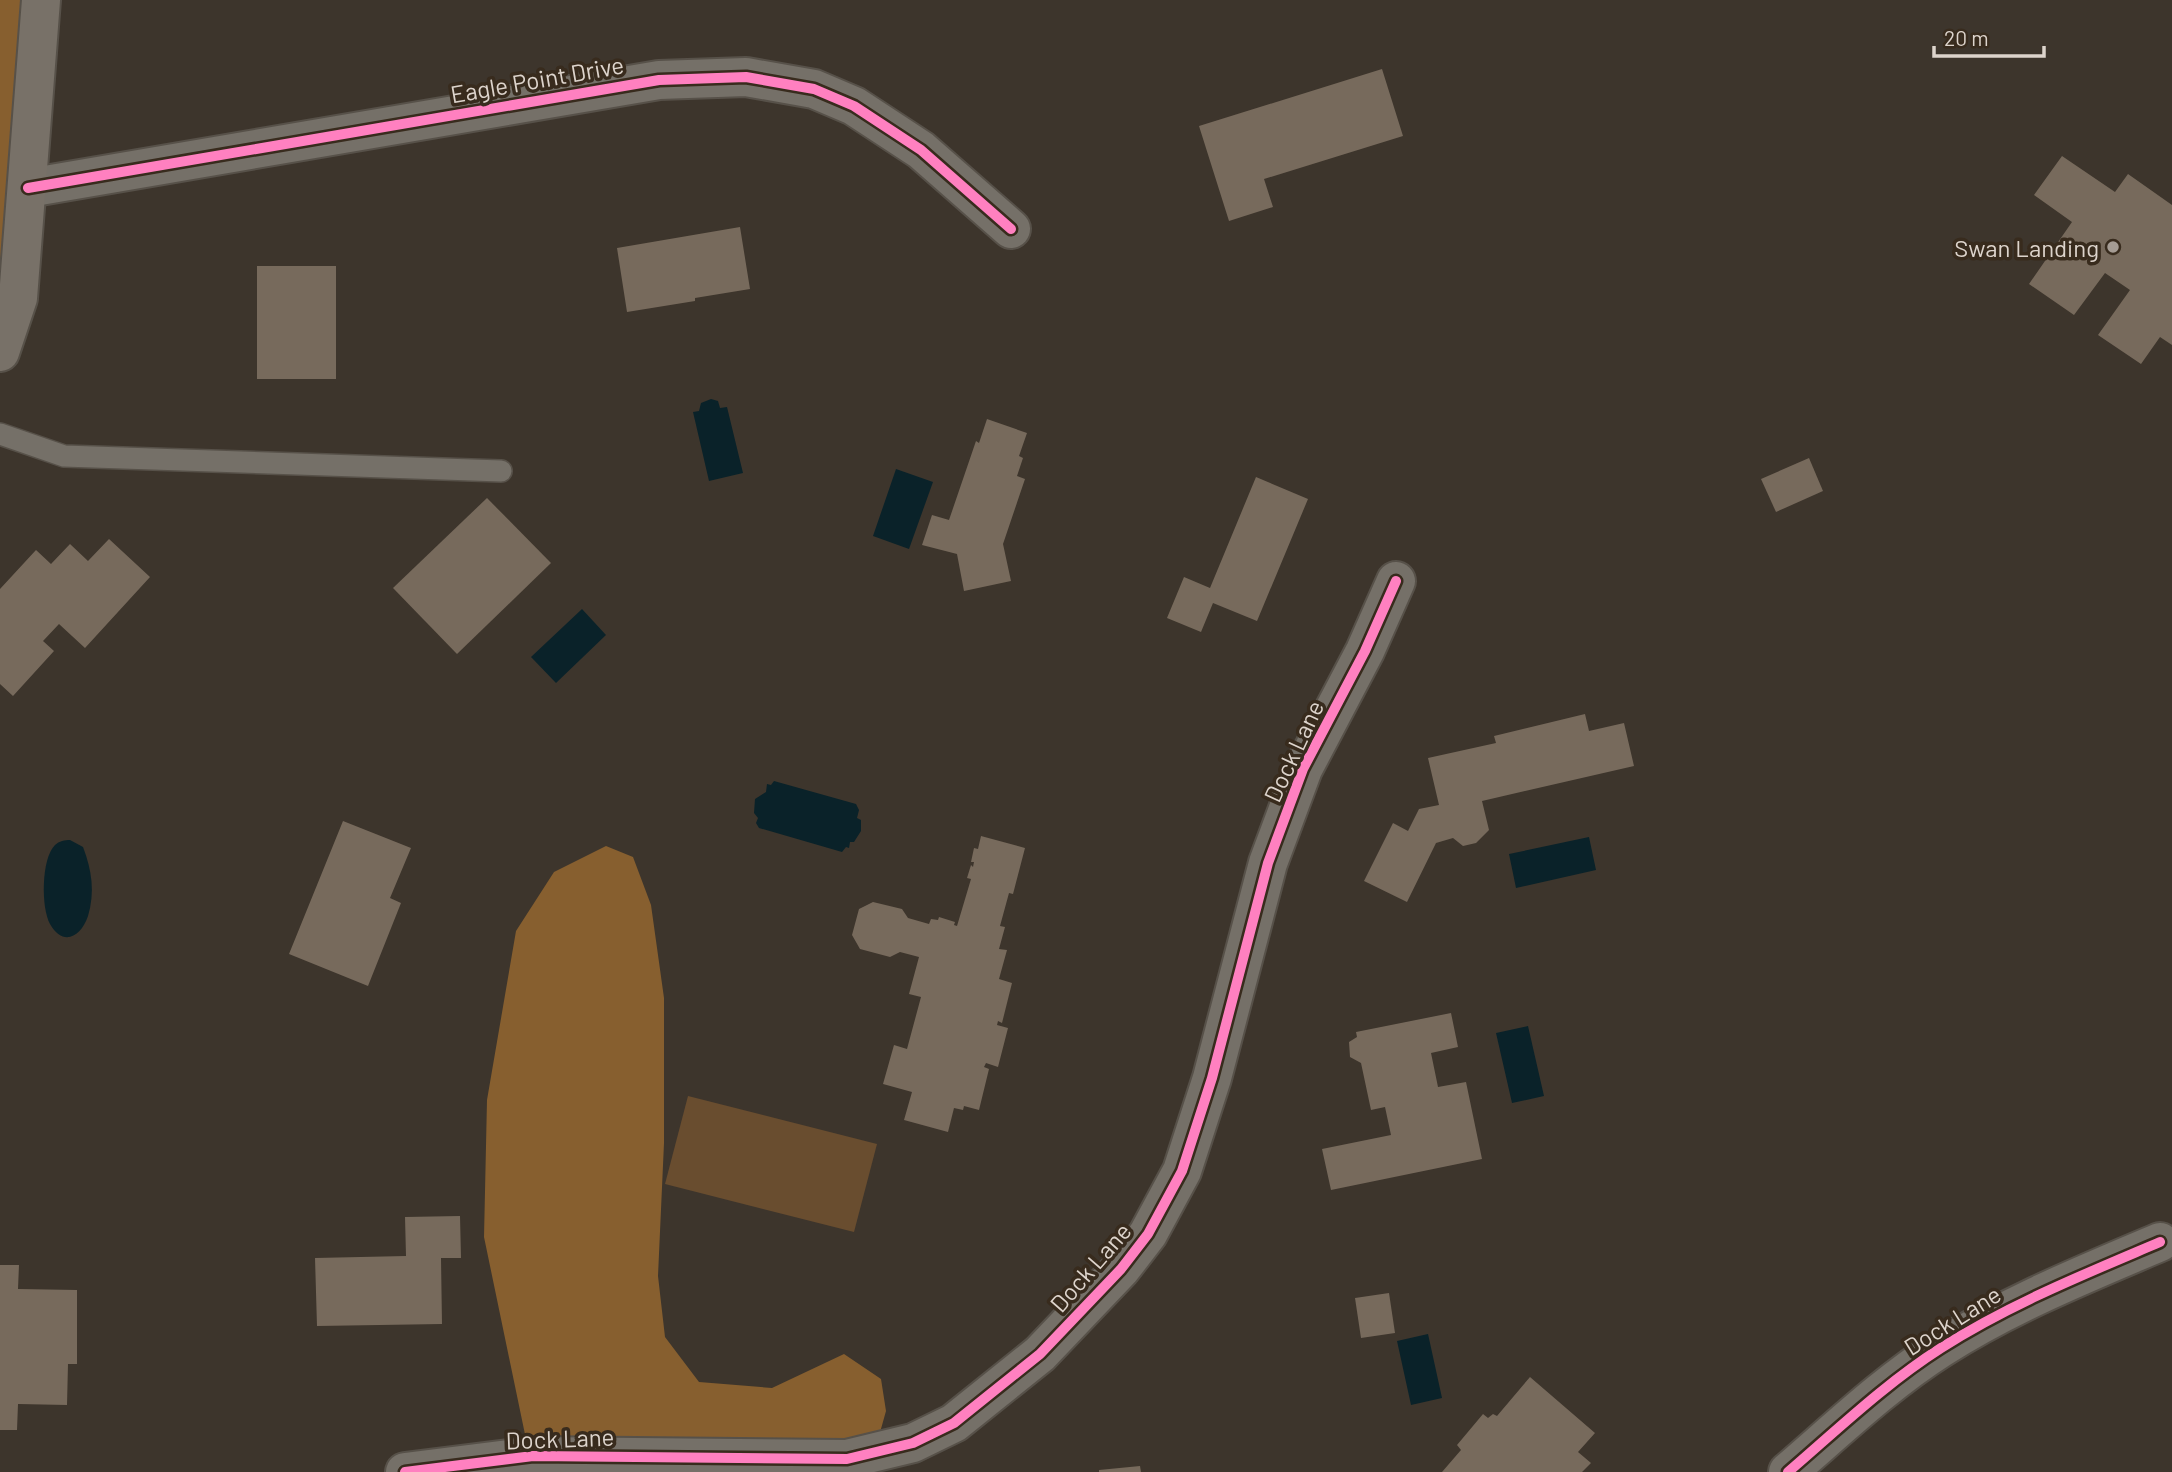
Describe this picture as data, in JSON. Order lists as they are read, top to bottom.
{
  "streets": {
    "street": ["Eagle Point Drive", "Dock Lane"]
  },
  "places": ["Swan Landing"],
  "scale_bar": "20 m"
}
